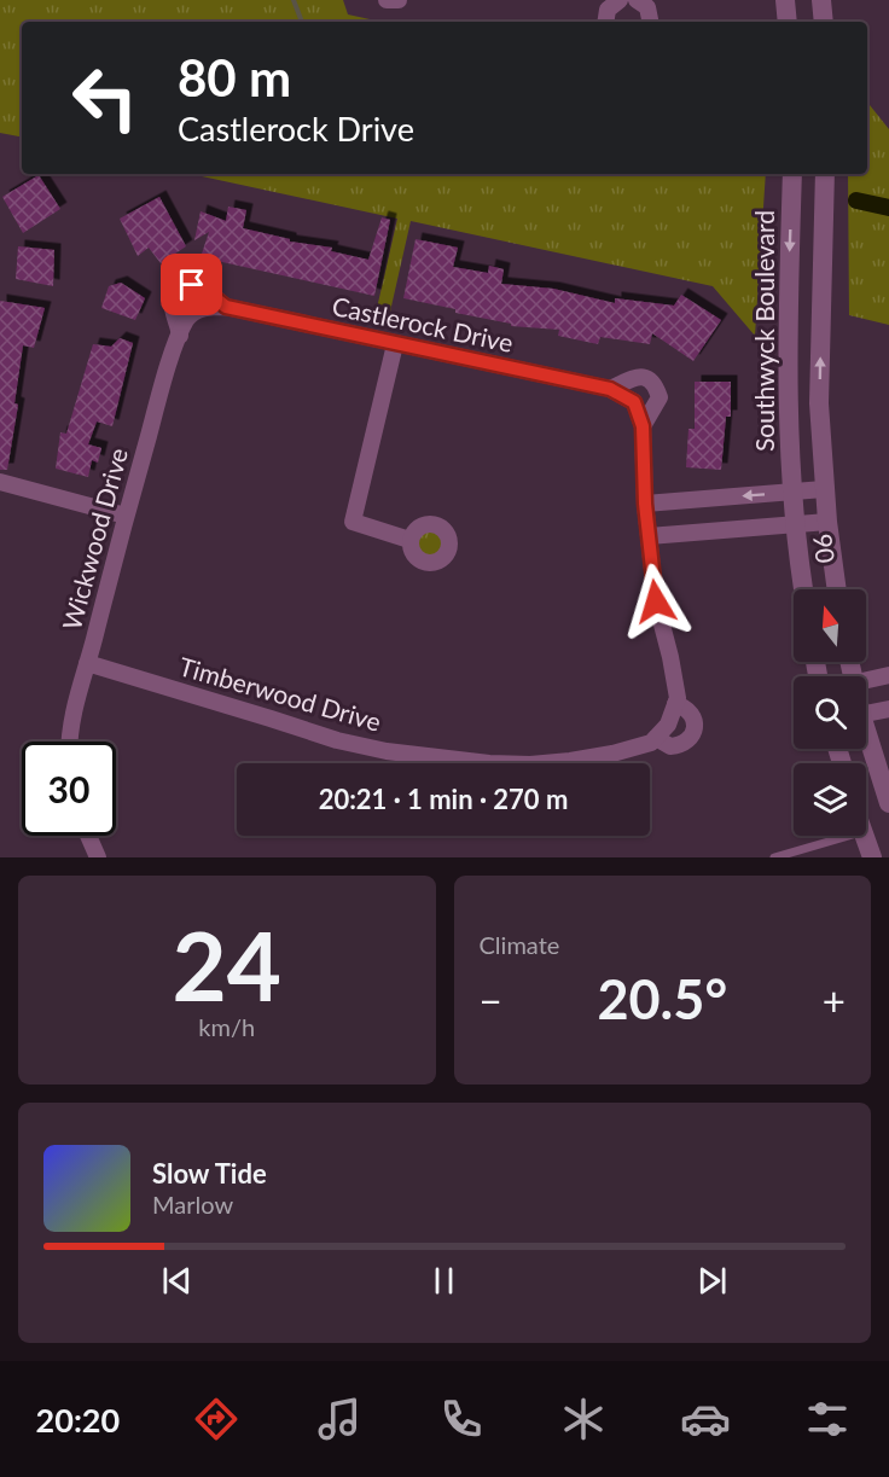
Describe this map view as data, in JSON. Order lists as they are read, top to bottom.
{
  "streets": {
    "street": [
      "Castlerock Drive",
      "Southwyck Boulevard",
      "Wickwood Drive",
      "90",
      "Timberwood Drive"
    ]
  },
  "crossings": [
    ["Castlerock Drive", "Wickwood Drive"],
    ["Southwyck Boulevard", "90"],
    ["Wickwood Drive", "Timberwood Drive"]
  ],
  "north": "top",
  "page": {
    "turn": ["80 m", "Castlerock Drive"],
    "limit": "30",
    "trip": "20:21 · 1 min · 270 m",
    "tile": [
      ["24", "km/h"],
      "Climate"
    ],
    "heat": ["−", "20.5°", "+"],
    "song": ["Slow Tide", "Marlow"],
    "tabs": "20:20"
  }
}
